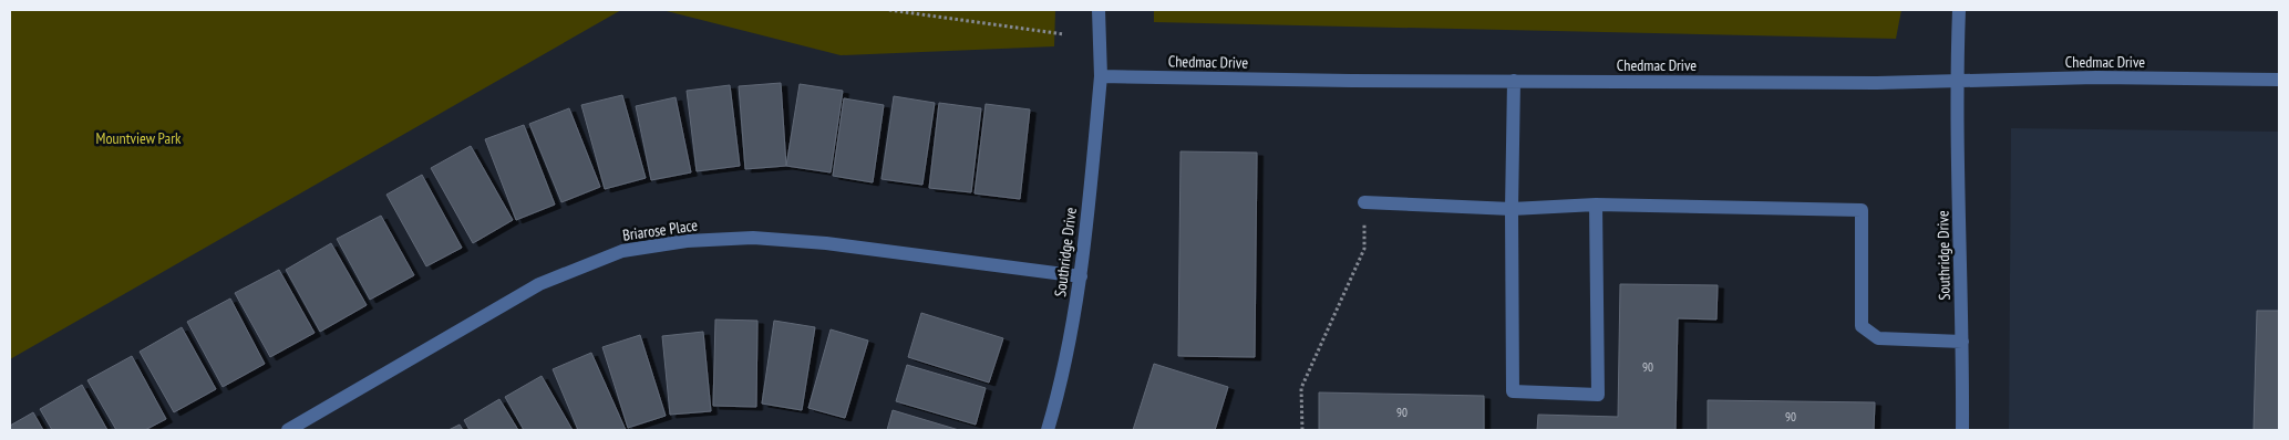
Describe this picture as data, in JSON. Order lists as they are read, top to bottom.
{
  "streets": {
    "street": ["Chedmac Drive", "Briarose Place", "Southridge Drive"]
  },
  "crossings": [
    ["Chedmac Drive", "Southridge Drive"],
    ["Briarose Place", "Southridge Drive"]
  ],
  "parks": ["Mountview Park"],
  "house_numbers": ["90", "90", "90"]
}
